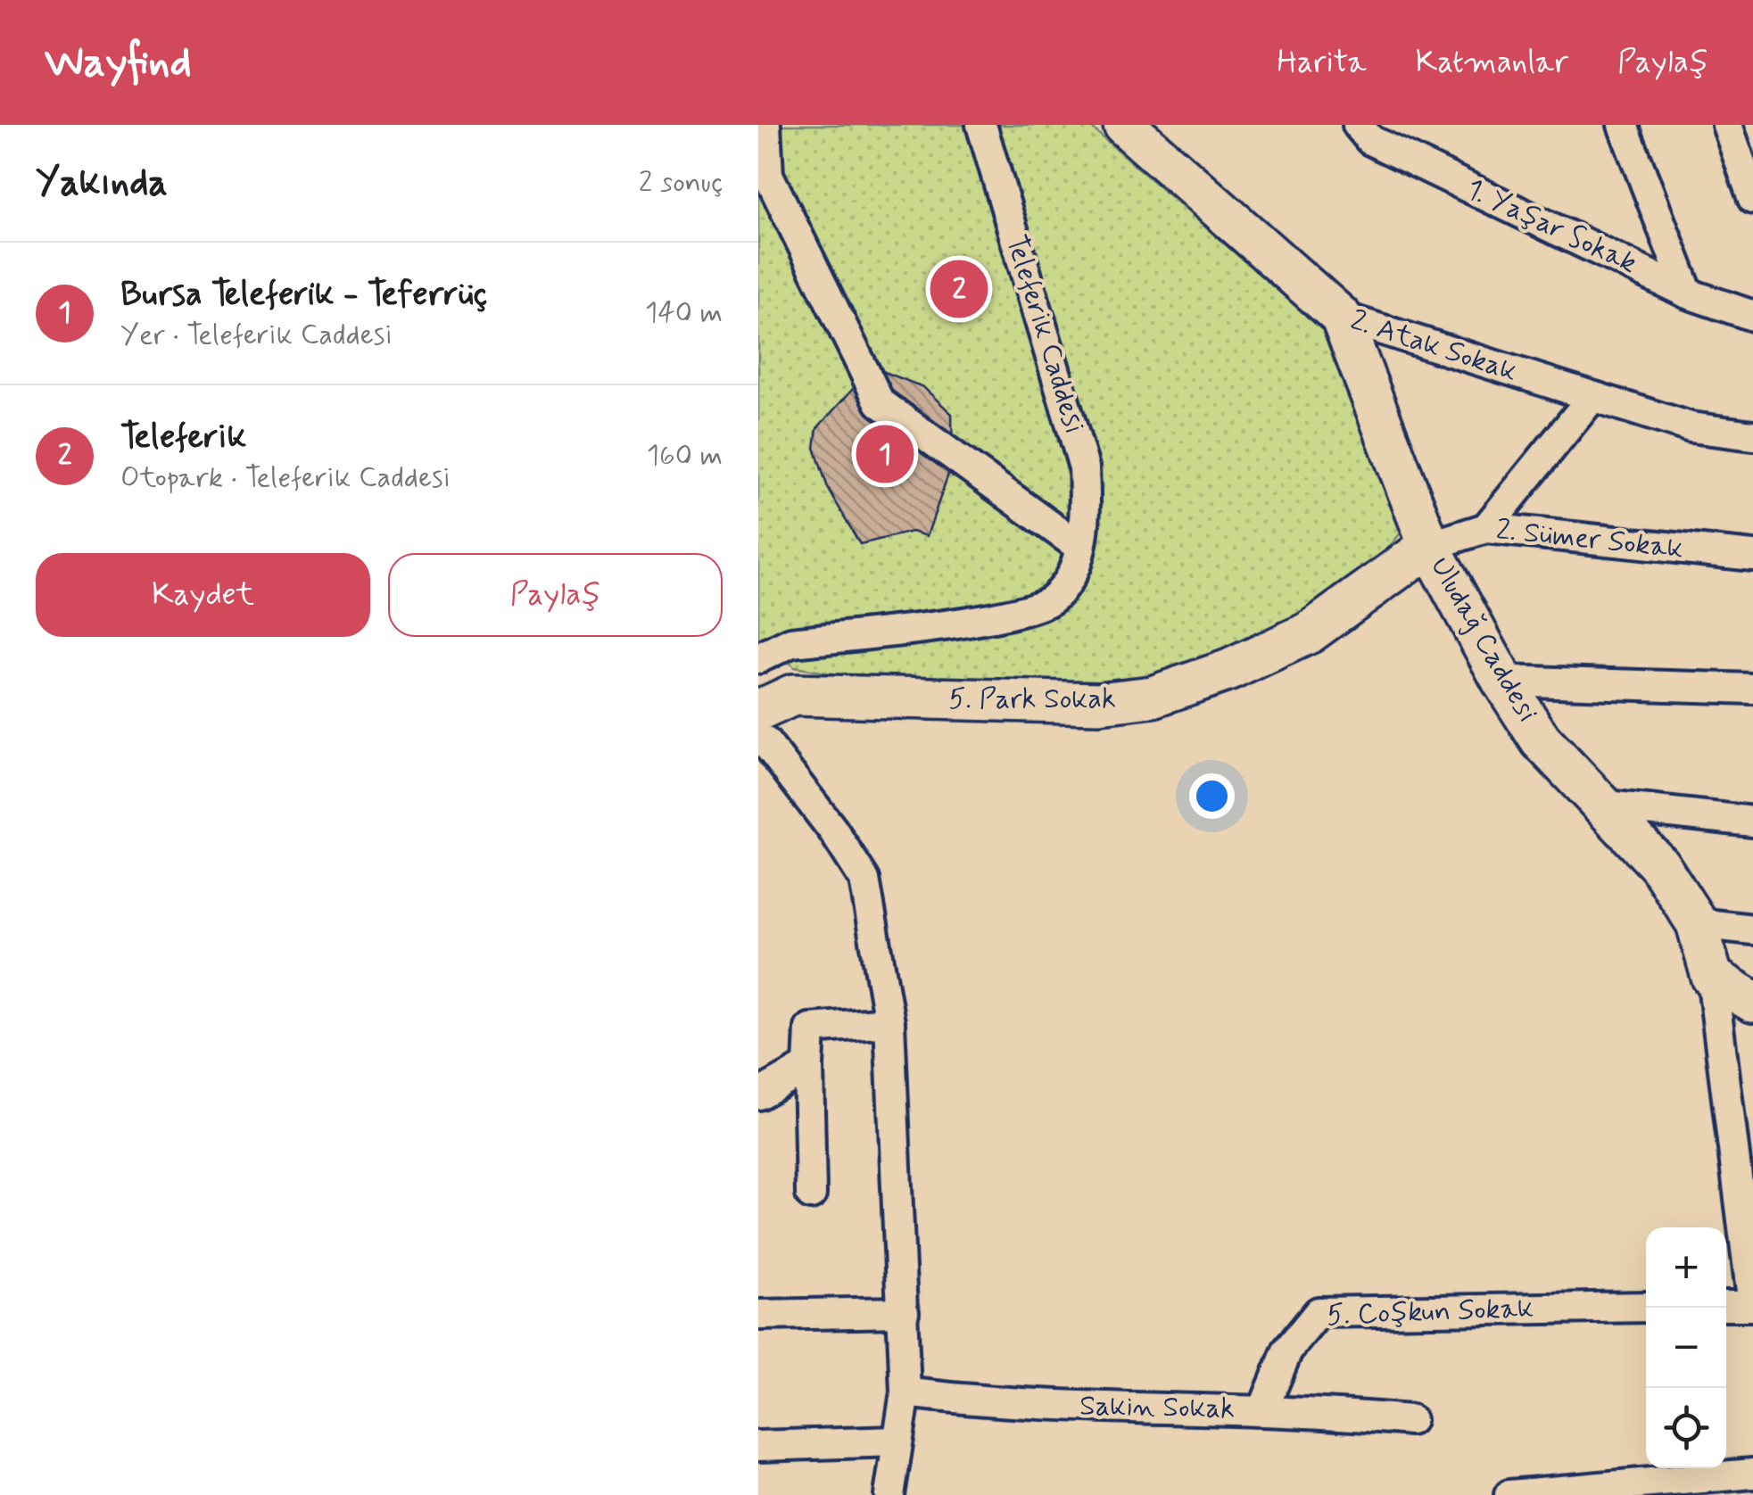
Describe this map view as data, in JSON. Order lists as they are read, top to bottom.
{
  "streets": {
    "main road": ["2. Atak Sokak", "Uludağ Caddesi", "5. Park Sokak"],
    "street": [
      "1. Yaşar Sokak",
      "Teleferik Caddesi",
      "2. Sümer Sokak",
      "5. Coşkun Sokak",
      "Sakin Sokak"
    ]
  },
  "crossings": [
    ["2. Atak Sokak", "Uludağ Caddesi"],
    ["2. Sümer Sokak", "Uludağ Caddesi"],
    ["2. Sümer Sokak", "5. Park Sokak"],
    ["Uludağ Caddesi", "5. Park Sokak"],
    ["5. Coşkun Sokak", "Sakin Sokak"]
  ],
  "page": {
    "header": "Wayfind",
    "nav": ["Harita", "Katmanlar", "Paylaş"],
    "heading": ["Yakında", "2 sonuç"],
    "list": [
      {
        "mark": "1",
        "name": "Bursa Teleferik - Teferrüç",
        "note": "Yer · Teleferik Caddesi",
        "value": "140 m"
      },
      {
        "mark": "2",
        "name": "Teleferik",
        "note": "Otopark · Teleferik Caddesi",
        "value": "160 m"
      }
    ],
    "pins": ["2", "1"],
    "buttons": ["Kaydet", "Paylaş"],
    "map_buttons": ["+", "−"]
  }
}
